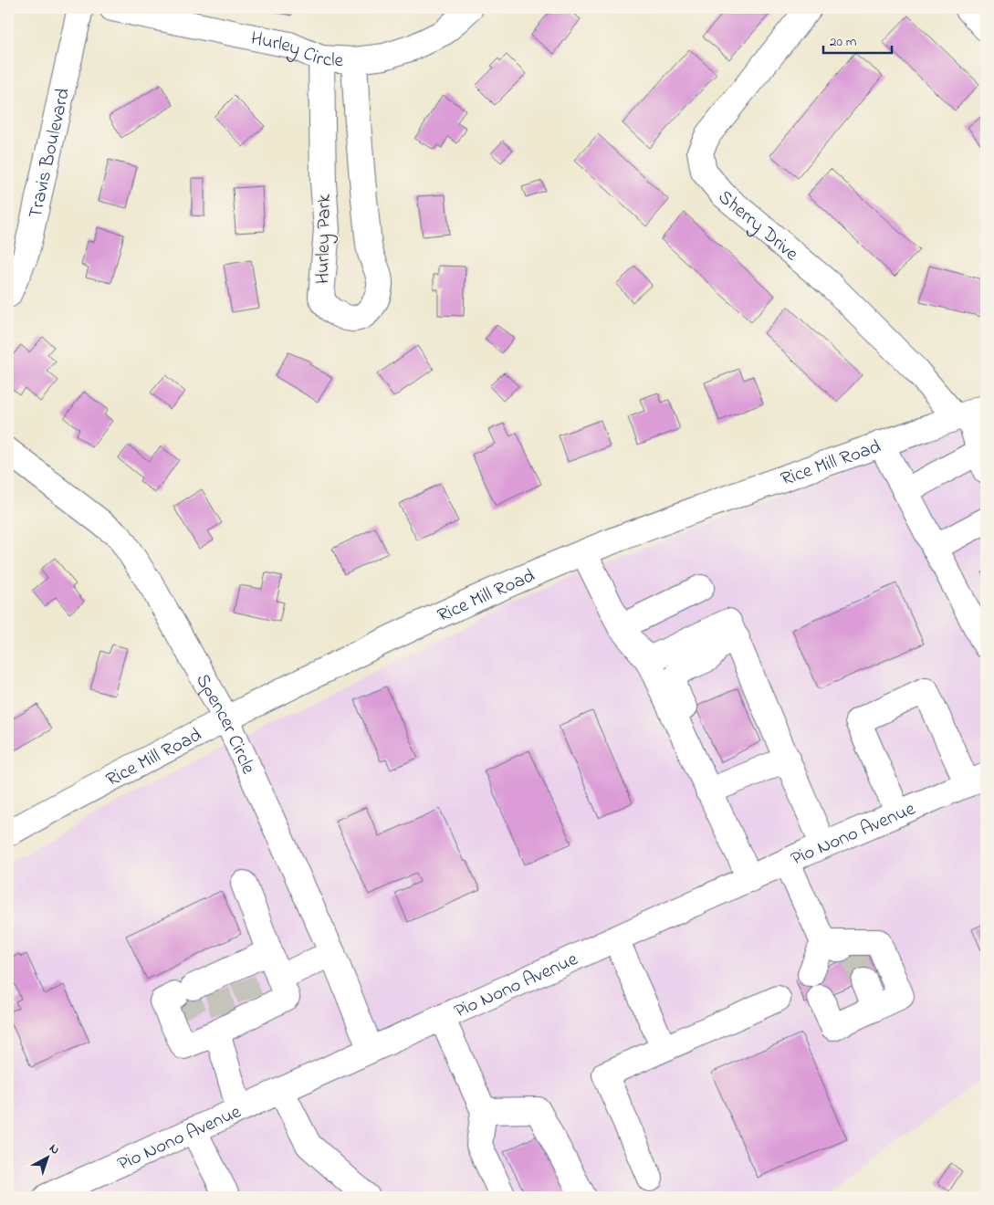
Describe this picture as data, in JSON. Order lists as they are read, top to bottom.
{
  "streets": {
    "street": [
      "Hurley Circle",
      "Travis Boulevard",
      "Sherry Drive",
      "Hurley Park",
      "Rice Mill Road",
      "Spencer Circle",
      "Pio Nono Avenue"
    ]
  },
  "crossings": [
    ["Hurley Circle", "Hurley Park"],
    ["Sherry Drive", "Rice Mill Road"],
    ["Rice Mill Road", "Spencer Circle"],
    ["Spencer Circle", "Pio Nono Avenue"]
  ],
  "scale_bar": "20 m",
  "north": "top right"
}
